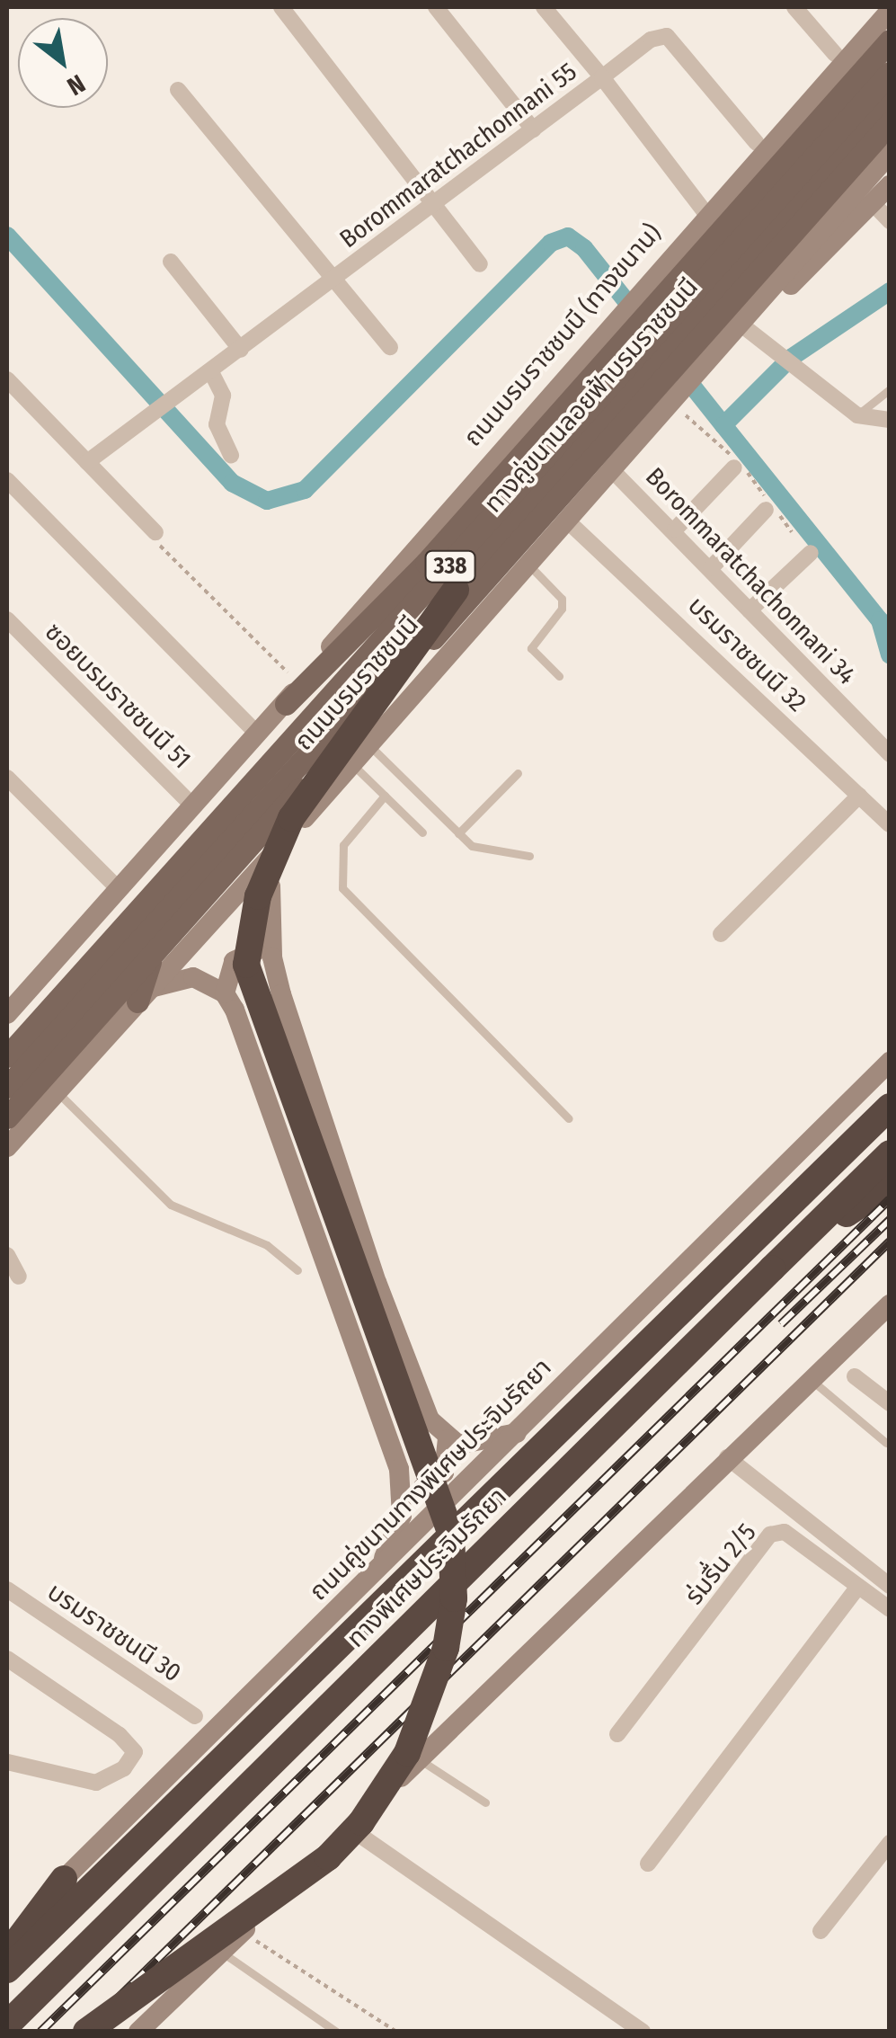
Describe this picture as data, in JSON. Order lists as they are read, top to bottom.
{
  "streets": {
    "highway": ["ทางพิเศษประจิมรัถยา"],
    "main road": [
      "ถนนบรมราชชนนี (ทางขนาน)",
      "ทางคู่ขนานลอยฟ้าบรมราชชนนี",
      "338",
      "ถนนบรมราชชนนี",
      "ถนนคู่ขนานทางพิเศษประจิมรัถยา"
    ],
    "street": [
      "Borommaratchachonnani 55",
      "Borommaratchachonnani 34",
      "บรมราชชนนี 32",
      "ซอยบรมราชชนนี 51",
      "ร่มรื่น 2/5",
      "บรมราชชนนี 30"
    ]
  },
  "crossings": [
    ["Borommaratchachonnani 55", "ถนนบรมราชชนนี (ทางขนาน)"],
    ["ถนนบรมราชชนนี (ทางขนาน)", "ถนนบรมราชชนนี"],
    ["338", "Borommaratchachonnani 34"],
    ["338", "บรมราชชนนี 32"],
    ["338", "ถนนบรมราชชนนี"],
    ["ถนนบรมราชชนนี", "ซอยบรมราชชนนี 51"]
  ],
  "north": "bottom right"
}
